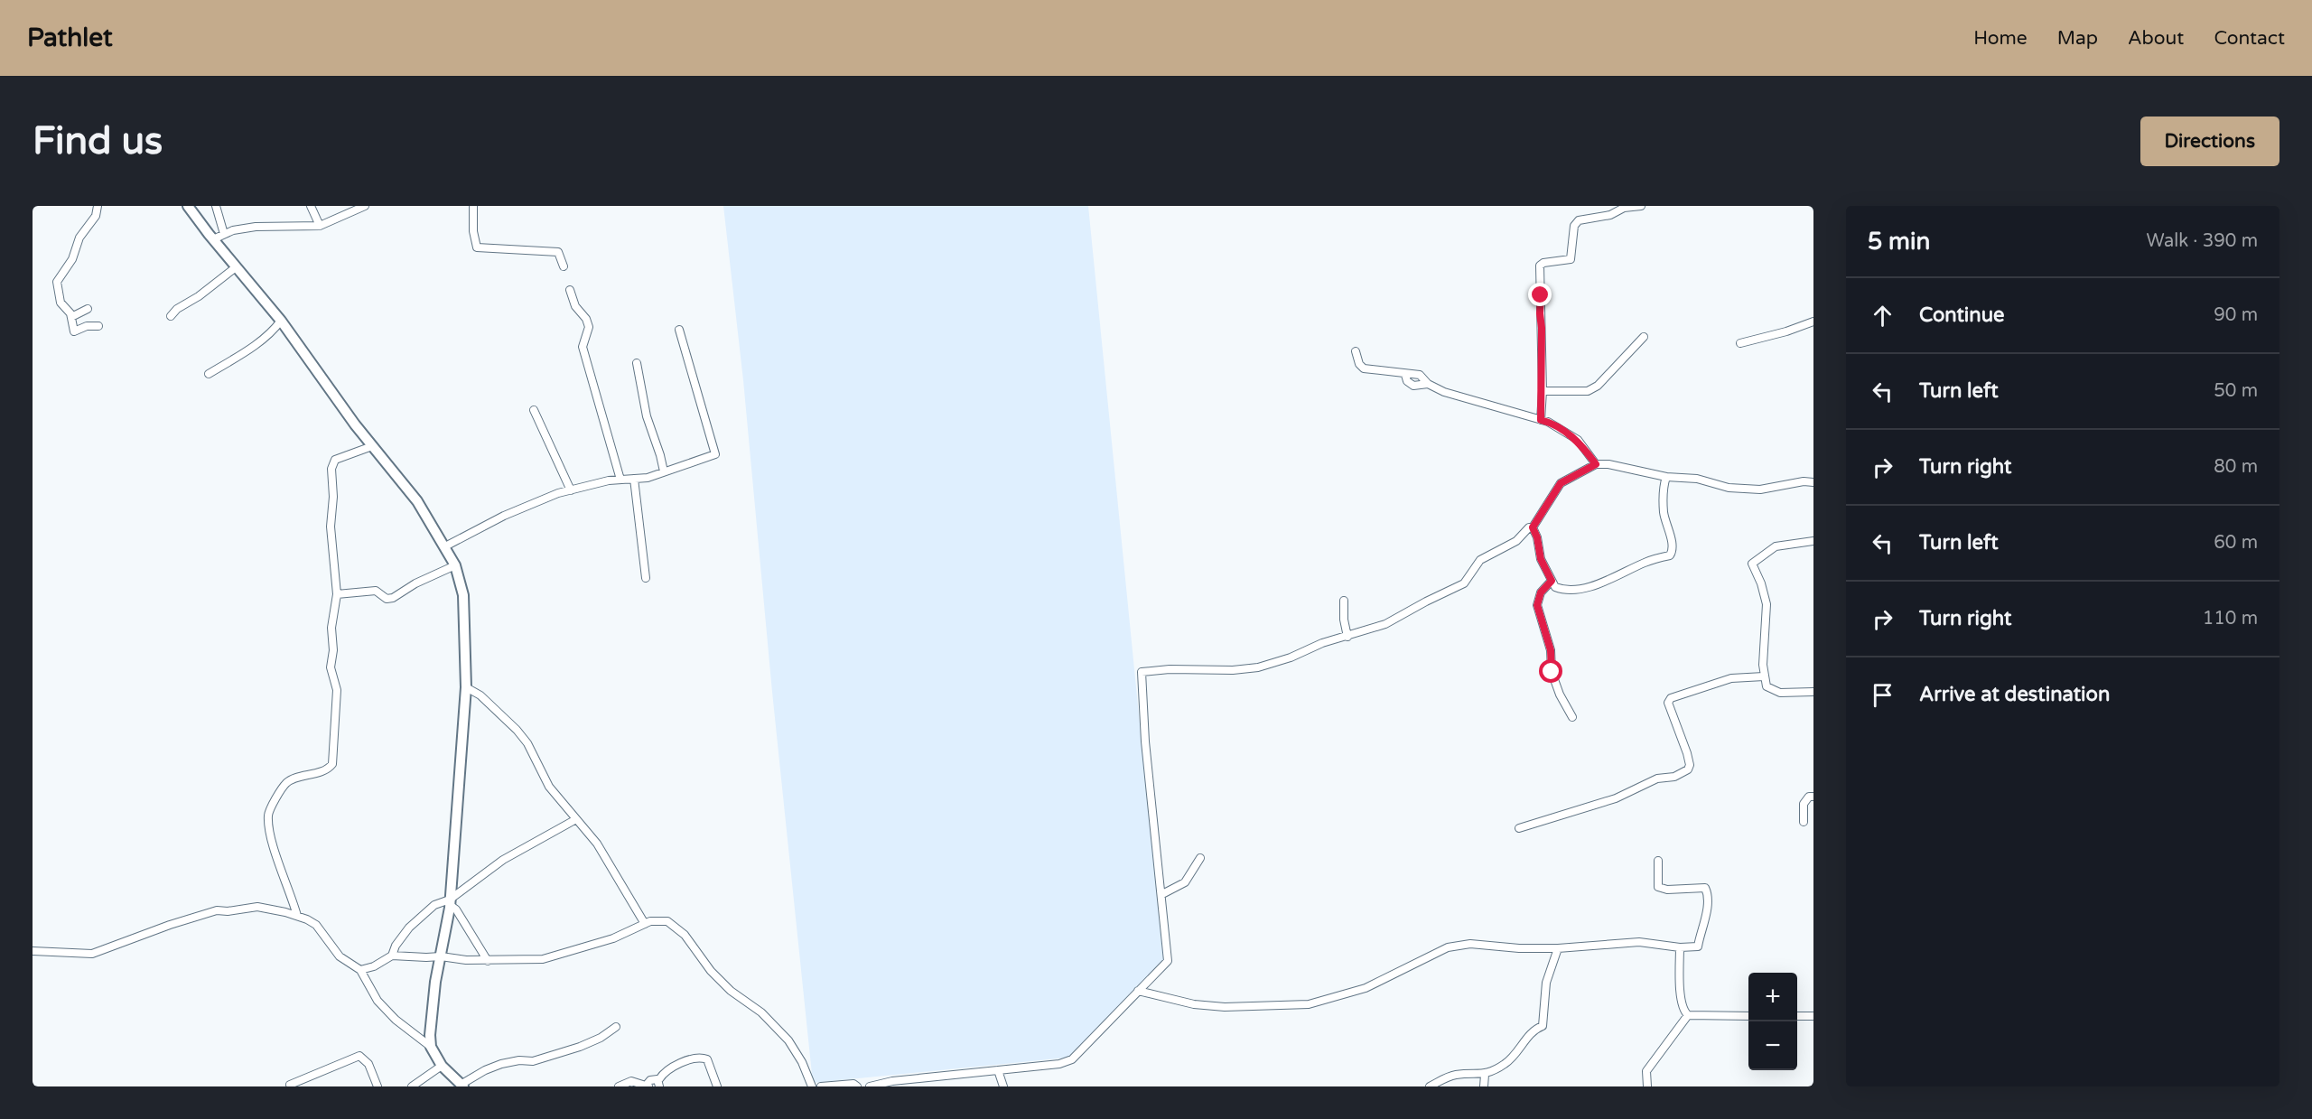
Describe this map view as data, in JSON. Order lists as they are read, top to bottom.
{
  "page": {
    "header": "Pathlet",
    "nav": [
      "Home",
      "Map",
      "About",
      "Contact"
    ],
    "buttons": "Directions",
    "title": "Find us",
    "heading": ["5 min", "Walk · 390 m"],
    "list": [
      ["Continue", "90 m"],
      ["Turn left", "50 m"],
      ["Turn right", "80 m"],
      ["Turn left", "60 m"],
      ["Turn right", "110 m"],
      "Arrive at destination"
    ],
    "map_buttons": ["+", "−"]
  }
}
